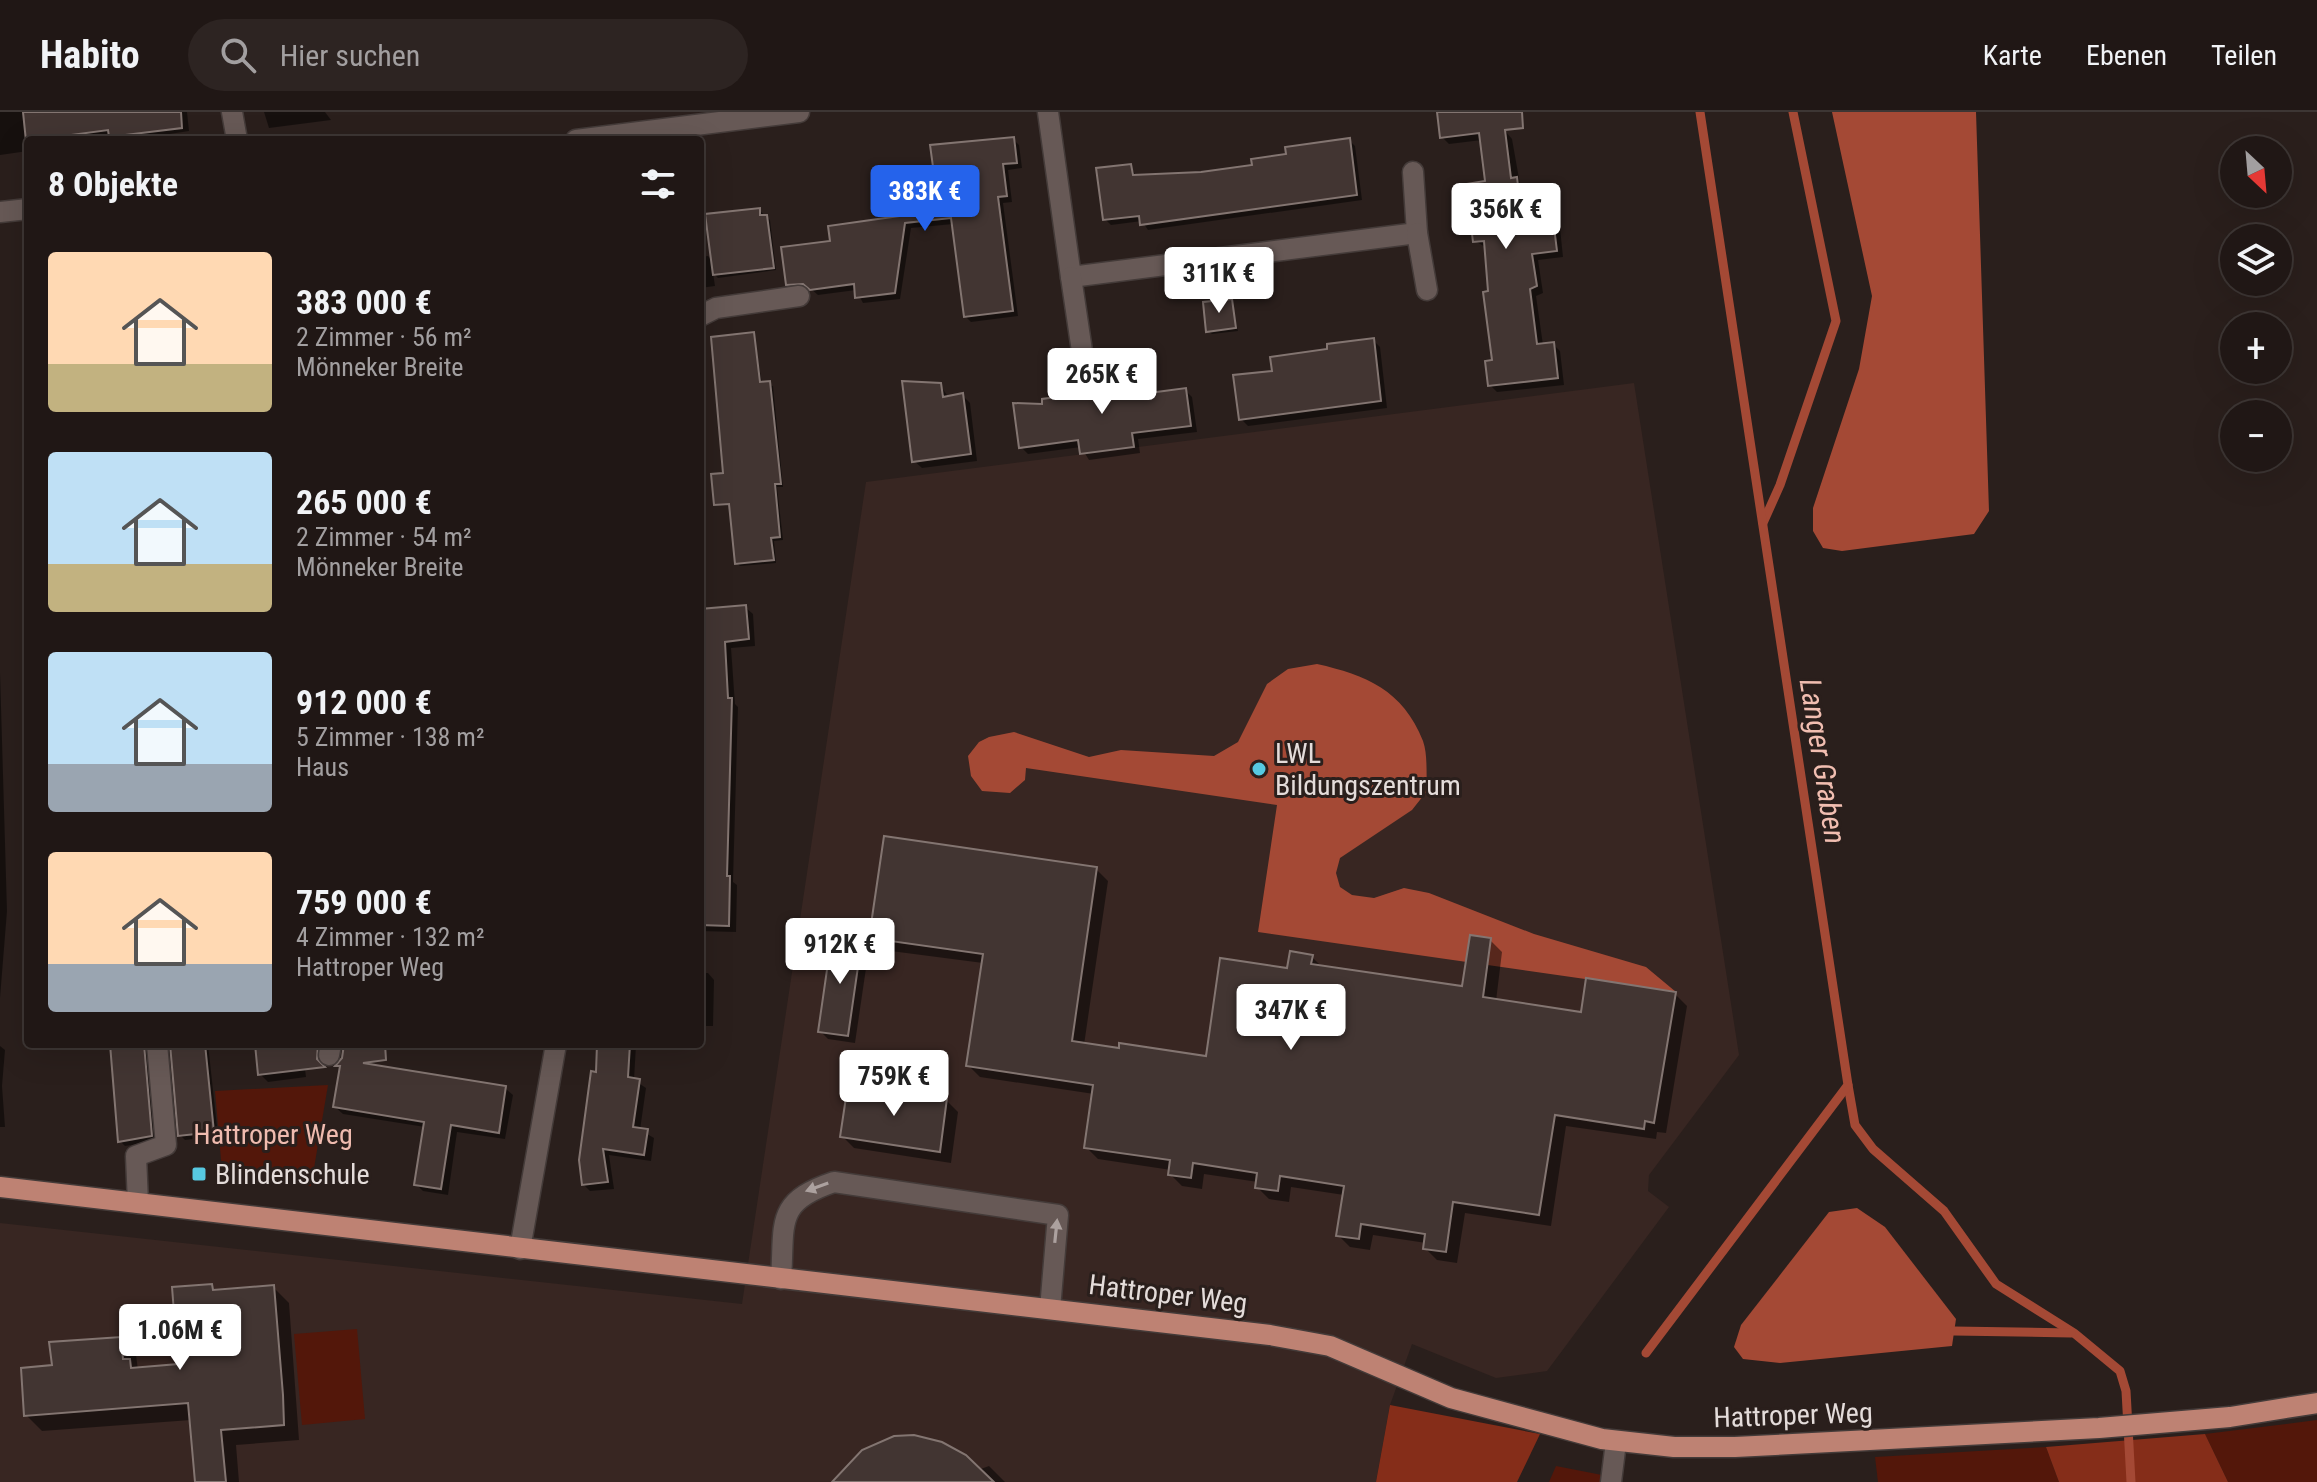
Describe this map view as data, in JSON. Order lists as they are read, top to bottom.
{
  "streets": {
    "main road": ["Hattroper Weg"]
  },
  "water": ["Langer Graben"],
  "parks": ["Hattroper Weg"],
  "places": {
    "other": ["LWL Bildungszentrum"],
    "transit": ["Blindenschule"]
  },
  "north": "bottom right",
  "page": {
    "header": "Habito",
    "search": "Hier suchen",
    "nav": ["Karte", "Ebenen", "Teilen"],
    "map_buttons": ["+", "−"],
    "heading": "8 Objekte",
    "price": [
      "383K €",
      "356K €",
      "311K €",
      "265K €",
      "912K €",
      "347K €",
      "759K €",
      "1.06M €"
    ],
    "list": [
      {
        "name": "383 000 €",
        "note": "2 Zimmer · 56 m² · Mönneker Breite"
      },
      {
        "name": "265 000 €",
        "note": "2 Zimmer · 54 m² · Mönneker Breite"
      },
      {
        "name": "912 000 €",
        "note": "5 Zimmer · 138 m² · Haus"
      },
      {
        "name": "759 000 €",
        "note": "4 Zimmer · 132 m² · Hattroper Weg"
      }
    ]
  }
}
